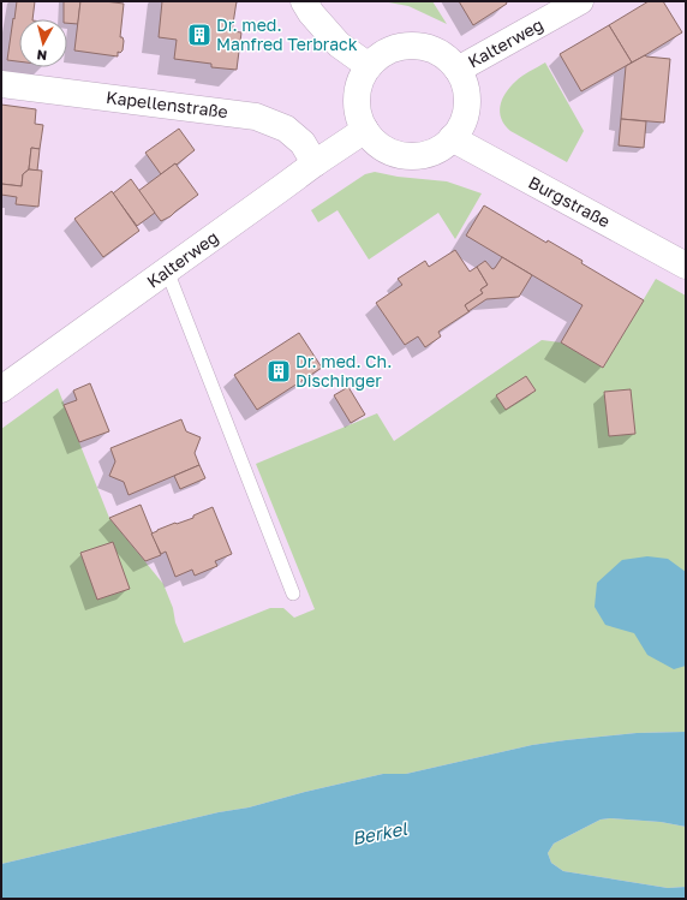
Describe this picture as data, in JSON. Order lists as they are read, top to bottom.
{
  "streets": {
    "street": ["Kalterweg", "Kapellenstraße", "Burgstraße"]
  },
  "crossings": [
    ["Kalterweg", "Kapellenstraße"],
    ["Kalterweg", "Burgstraße"]
  ],
  "water": ["Berkel"],
  "places": {
    "building": ["Dr. med. Manfred Terbrack", "Dr. med. Ch. Dischinger"]
  },
  "north": "bottom"
}
